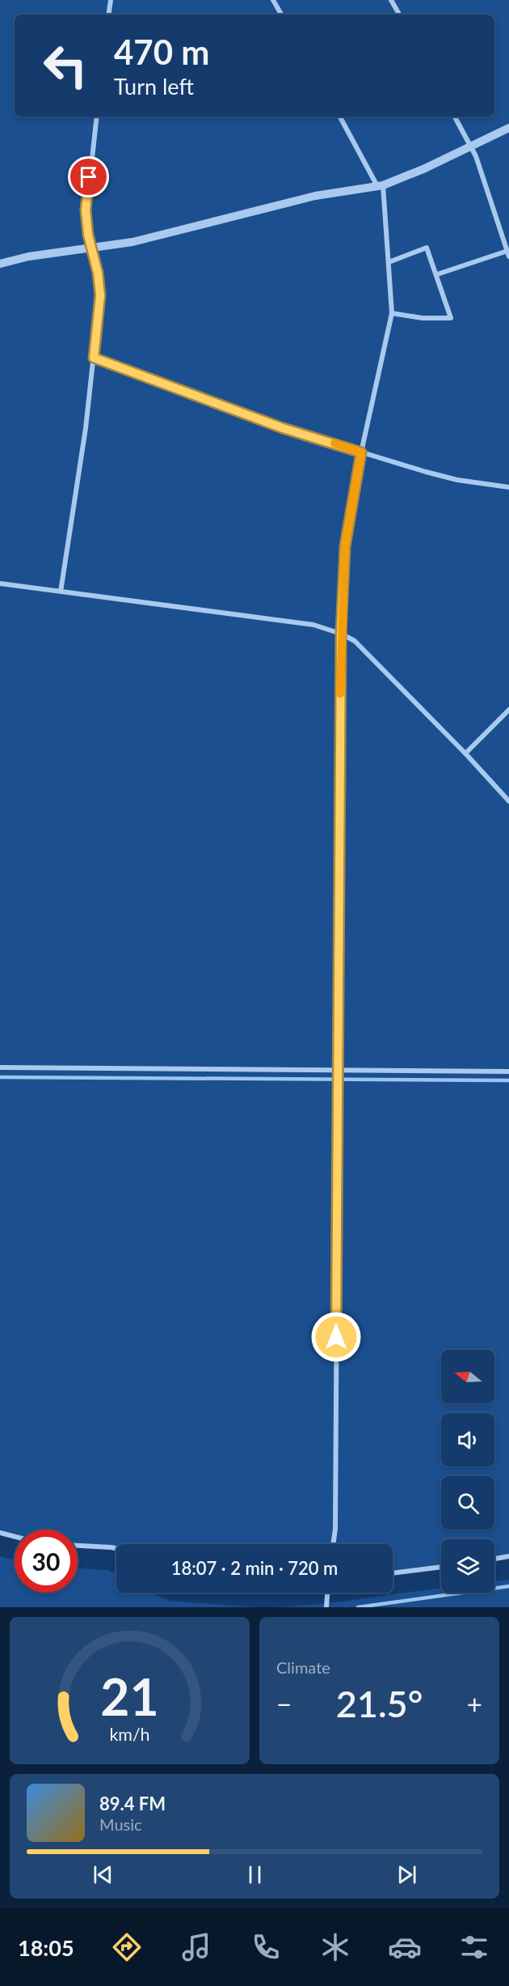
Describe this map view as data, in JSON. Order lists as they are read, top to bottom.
{
  "north": "left",
  "page": {
    "turn": ["470 m", "Turn left"],
    "limit": "30",
    "trip": "18:07 · 2 min · 720 m",
    "tile": "Climate",
    "heat": ["−", "21.5°", "+"],
    "song": ["89.4 FM", "Music"],
    "tabs": "18:05",
    "gauge": ["21", "km/h"]
  }
}
